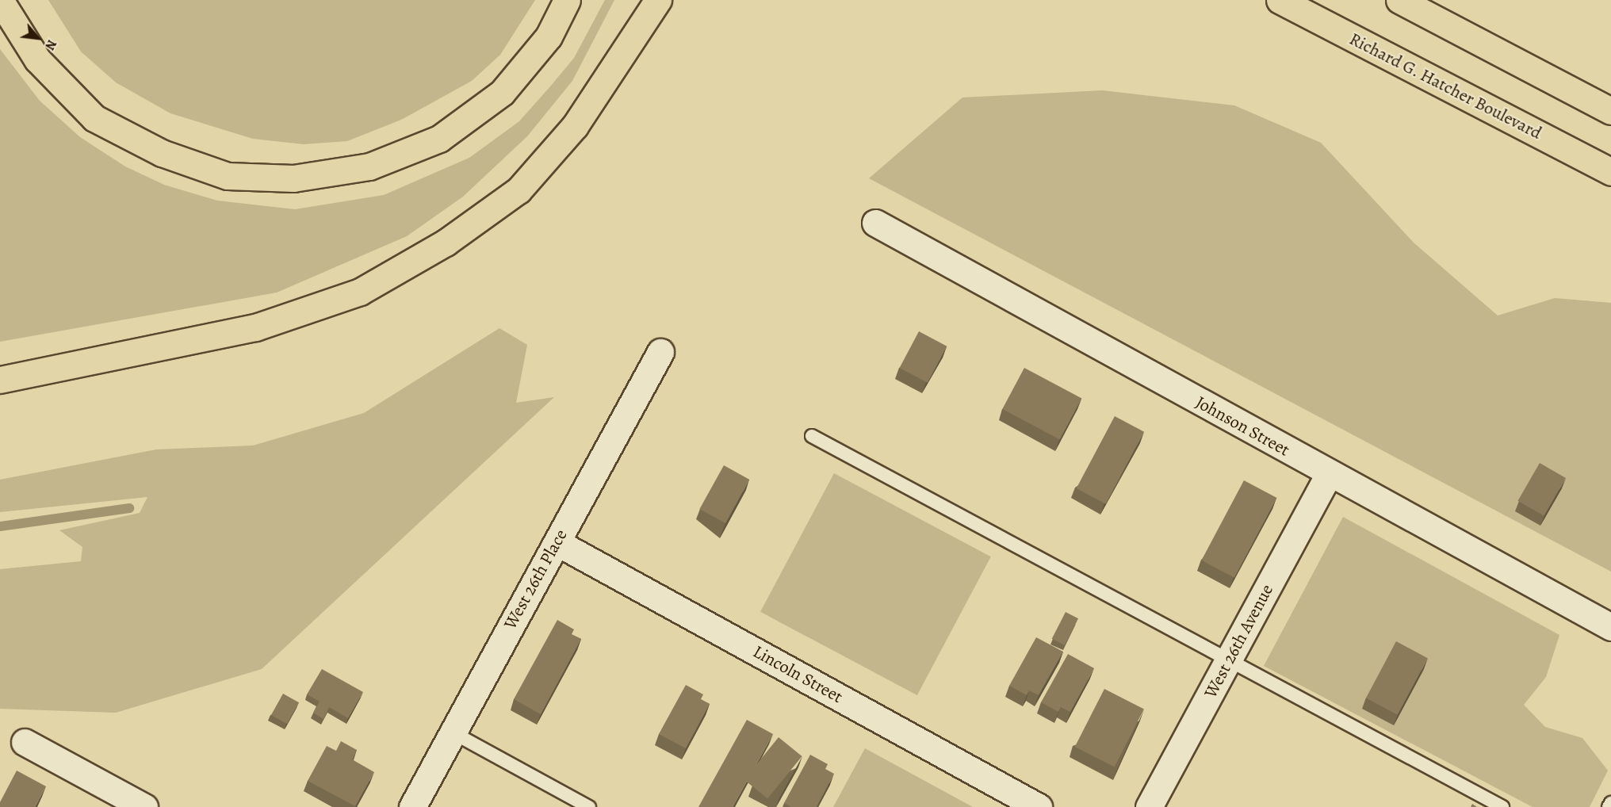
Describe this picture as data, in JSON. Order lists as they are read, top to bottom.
{
  "streets": {
    "main road": ["Richard G. Hatcher Boulevard"],
    "street": [
      "Johnson Street",
      "West 26th Place",
      "West 26th Avenue",
      "Lincoln Street"
    ]
  },
  "crossings": [
    ["Johnson Street", "West 26th Avenue"],
    ["West 26th Place", "Lincoln Street"]
  ],
  "north": "bottom right"
}
